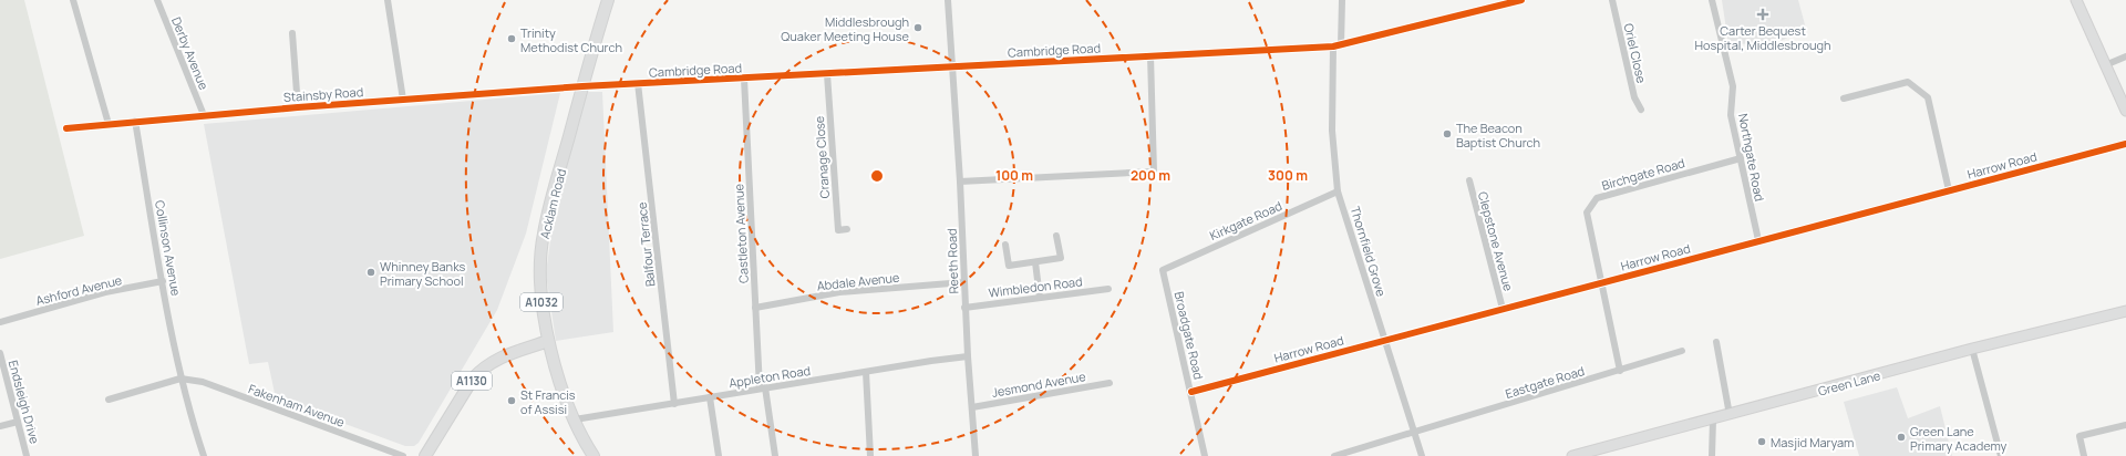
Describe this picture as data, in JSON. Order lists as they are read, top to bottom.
{
  "streets": {
    "main road": ["Acklam Road", "A1032", "A1130"],
    "street": [
      "Cambridge Road",
      "Derby Avenue",
      "Oriel Close",
      "Stainsby Road",
      "Cranage Close",
      "Northgate Road",
      "Harrow Road",
      "Birchgate Road",
      "Kirkgate Road",
      "Castleton Avenue",
      "Clepstone Avenue",
      "Balfour Terrace",
      "Collinson Avenue",
      "Thornfield Grove",
      "Reeth Road",
      "Abdale Avenue",
      "Wimbledon Road",
      "Ashford Avenue",
      "Broadgate Road",
      "Appleton Road",
      "Eastgate Road",
      "Green Lane",
      "Jesmond Avenue",
      "Endsleigh Drive",
      "Fakenham Avenue"
    ]
  },
  "crossings": [
    ["Cambridge Road", "Stainsby Road"],
    ["Cambridge Road", "Cranage Close"],
    ["Cambridge Road", "Acklam Road"],
    ["Cambridge Road", "Castleton Avenue"],
    ["Cambridge Road", "Balfour Terrace"],
    ["Cambridge Road", "Thornfield Grove"],
    ["Cambridge Road", "Reeth Road"],
    ["Derby Avenue", "Stainsby Road"],
    ["Stainsby Road", "Acklam Road"],
    ["Stainsby Road", "Collinson Avenue"],
    ["Northgate Road", "Harrow Road"],
    ["Northgate Road", "Birchgate Road"],
    ["Harrow Road", "Birchgate Road"],
    ["Harrow Road", "Clepstone Avenue"],
    ["Harrow Road", "Thornfield Grove"],
    ["Harrow Road", "Broadgate Road"],
    ["Birchgate Road", "Eastgate Road"],
    ["Acklam Road", "Appleton Road"],
    ["Acklam Road", "A1130"],
    ["Kirkgate Road", "Thornfield Grove"],
    ["Kirkgate Road", "Broadgate Road"],
    ["Castleton Avenue", "Abdale Avenue"],
    ["Castleton Avenue", "Appleton Road"],
    ["Balfour Terrace", "Appleton Road"],
    ["Collinson Avenue", "Ashford Avenue"],
    ["Collinson Avenue", "Fakenham Avenue"],
    ["Thornfield Grove", "Eastgate Road"],
    ["Reeth Road", "Abdale Avenue"],
    ["Reeth Road", "Wimbledon Road"],
    ["Reeth Road", "Appleton Road"],
    ["Reeth Road", "Jesmond Avenue"]
  ],
  "places": {
    "health": ["Carter Bequest Hospital, Middlesbrough"],
    "other": [
      "Middlesbrough Quaker Meeting House",
      "Trinity Methodist Church",
      "The Beacon Baptist Church",
      "Whinney Banks Primary School",
      "St Francis of Assisi",
      "Green Lane Primary Academy",
      "Masjid Maryam"
    ]
  },
  "rings": ["100 m", "200 m", "300 m"]
}
